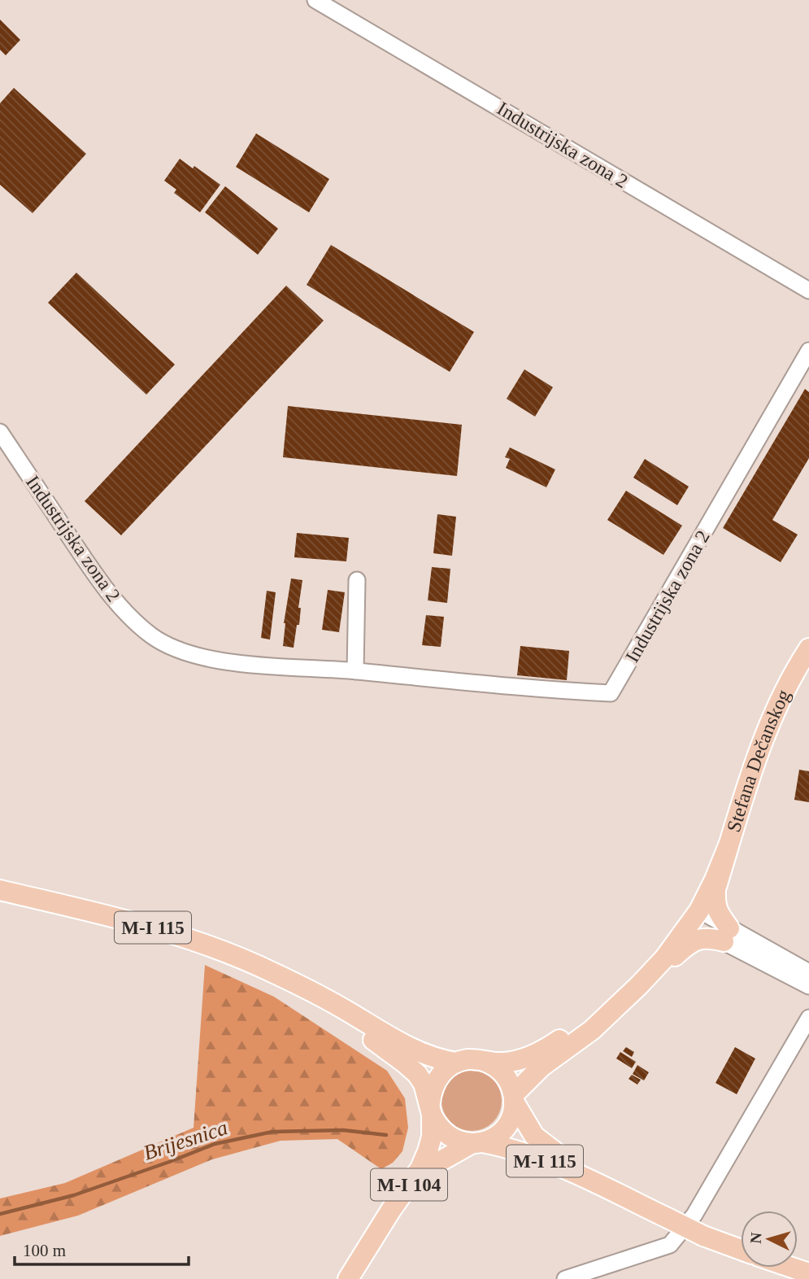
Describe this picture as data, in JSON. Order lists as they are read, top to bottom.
{
  "streets": {
    "main road": ["Stefana Dečanskog", "M-I 115", "M-I 104"],
    "street": ["Industrijska zona 2"]
  },
  "crossings": [
    ["M-I 115", "M-I 104"]
  ],
  "water": ["Brijesnica"],
  "scale_bar": "100 m",
  "north": "left"
}
